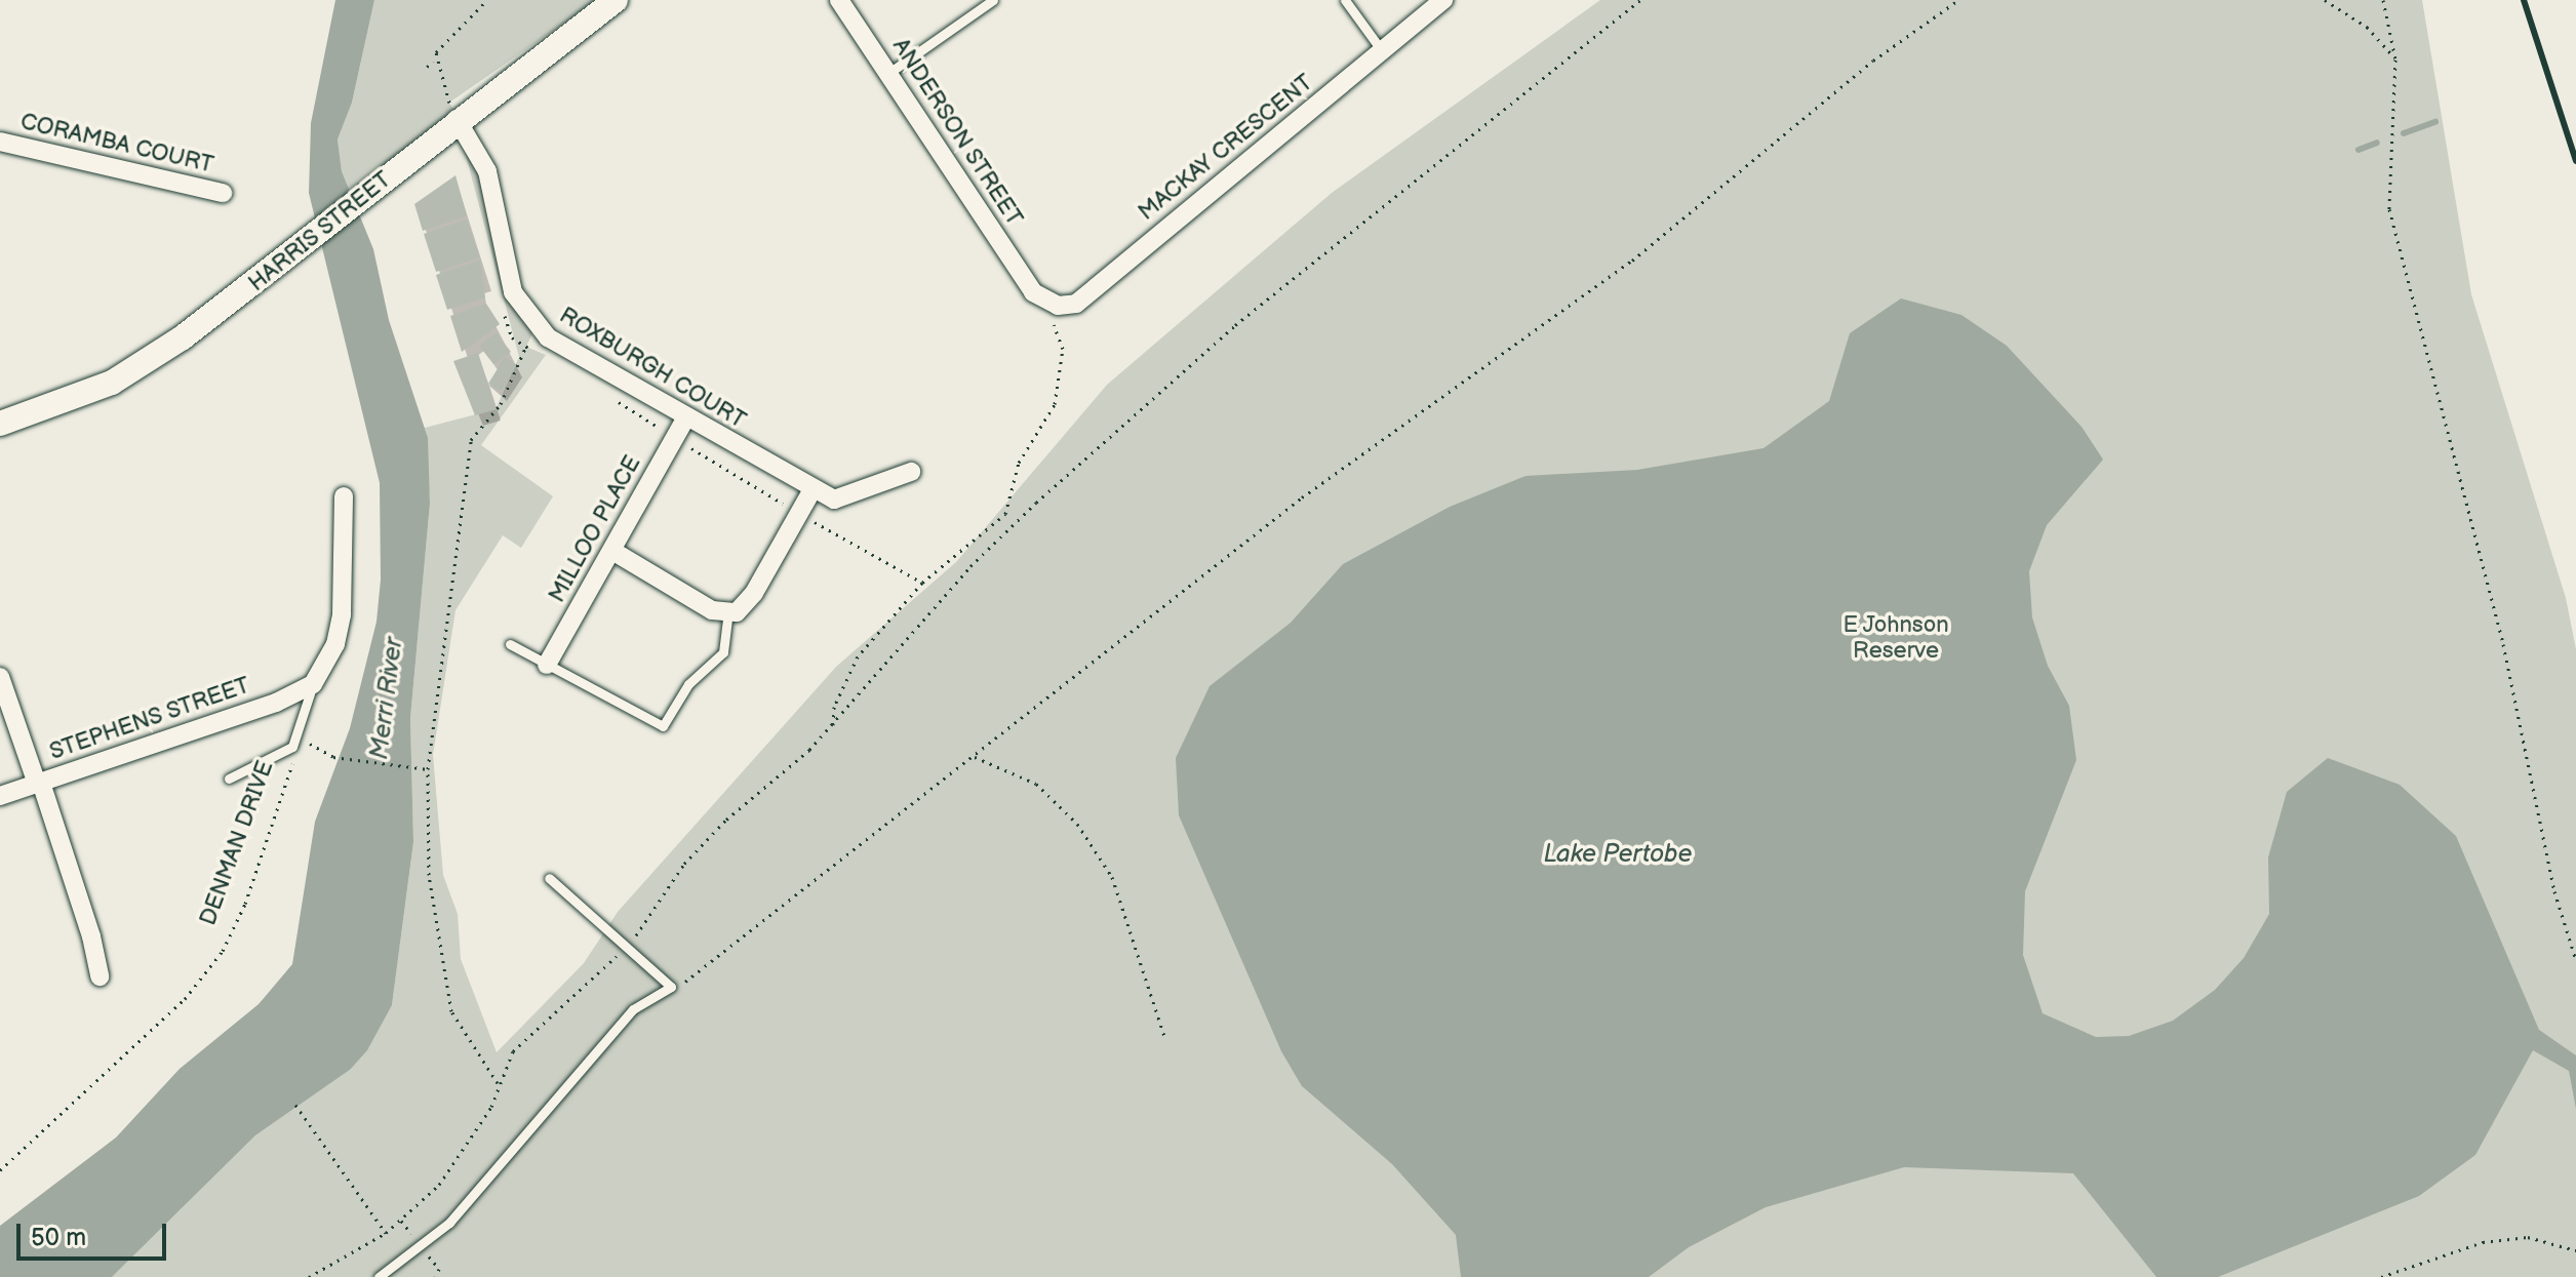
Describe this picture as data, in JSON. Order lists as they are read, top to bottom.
{
  "streets": {
    "street": [
      "ANDERSON STREET",
      "CORAMBA COURT",
      "MACKAY CRESCENT",
      "HARRIS STREET",
      "ROXBURGH COURT",
      "MILLOO PLACE",
      "STEPHENS STREET"
    ],
    "path": ["DENMAN DRIVE"]
  },
  "crossings": [
    ["ANDERSON STREET", "MACKAY CRESCENT"],
    ["HARRIS STREET", "ROXBURGH COURT"],
    ["ROXBURGH COURT", "MILLOO PLACE"]
  ],
  "water": ["Merri River", "Lake Pertobe"],
  "parks": ["E Johnson Reserve"],
  "scale_bar": "50 m"
}
